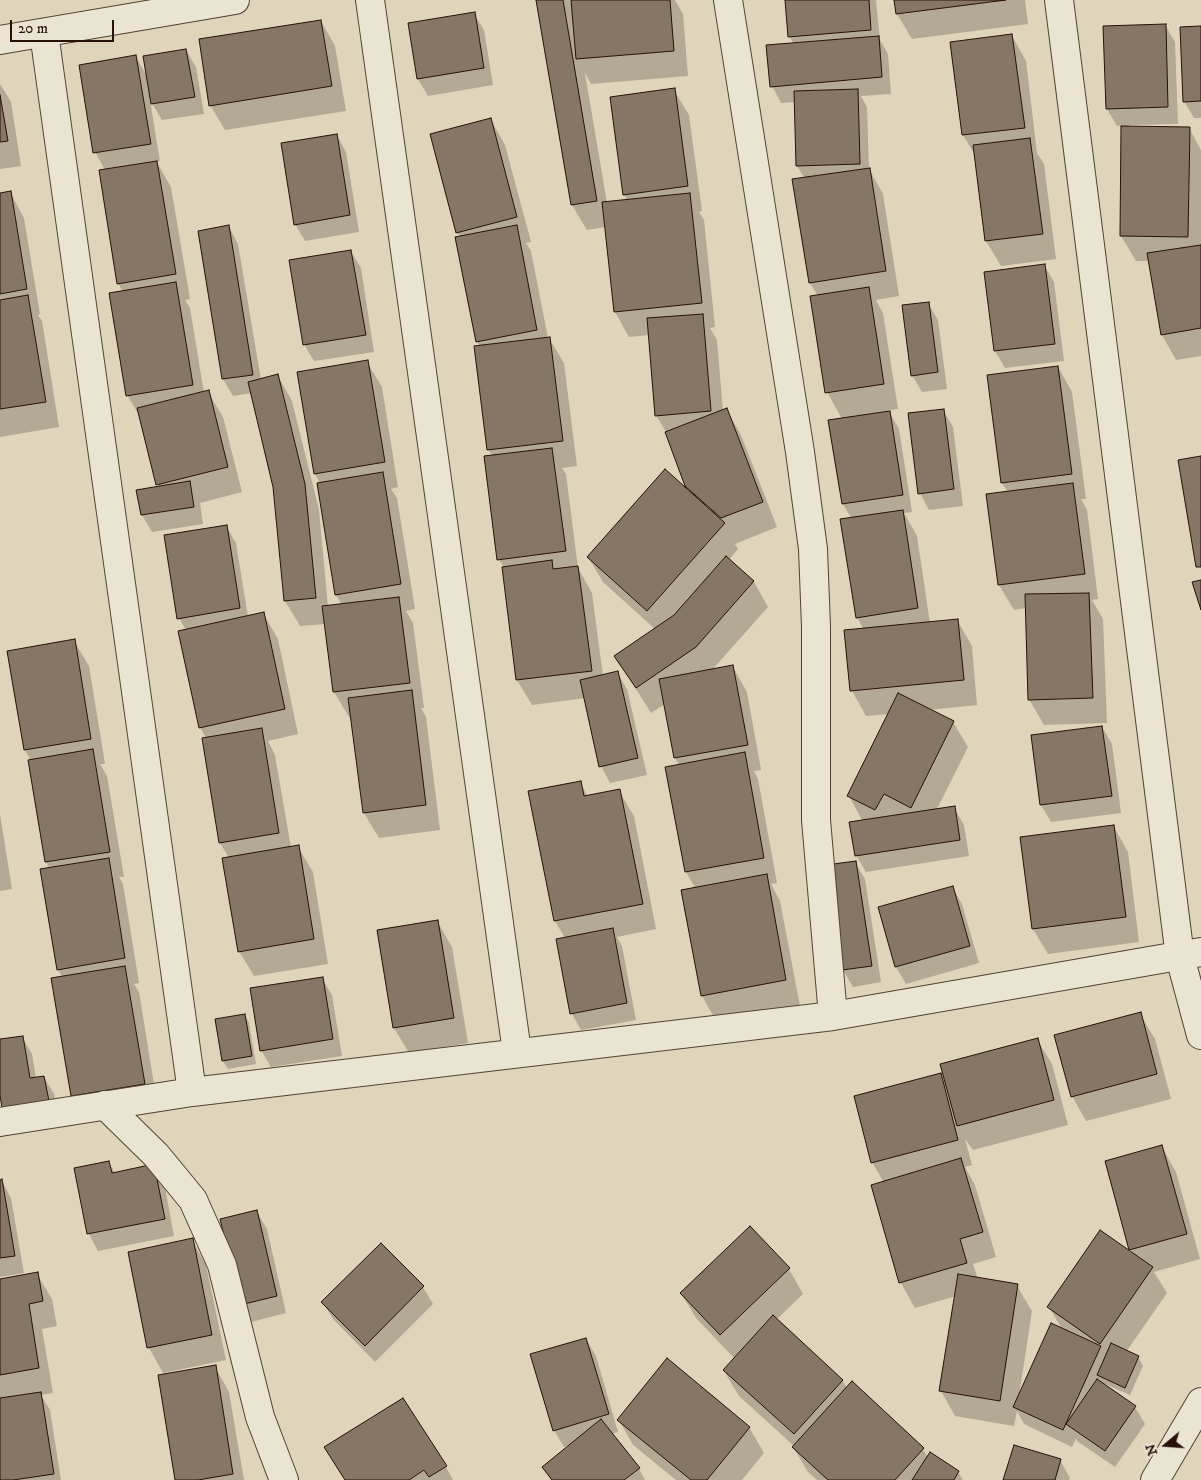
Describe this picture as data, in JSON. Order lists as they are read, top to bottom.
{
  "scale_bar": "20 m",
  "north": "left"
}
